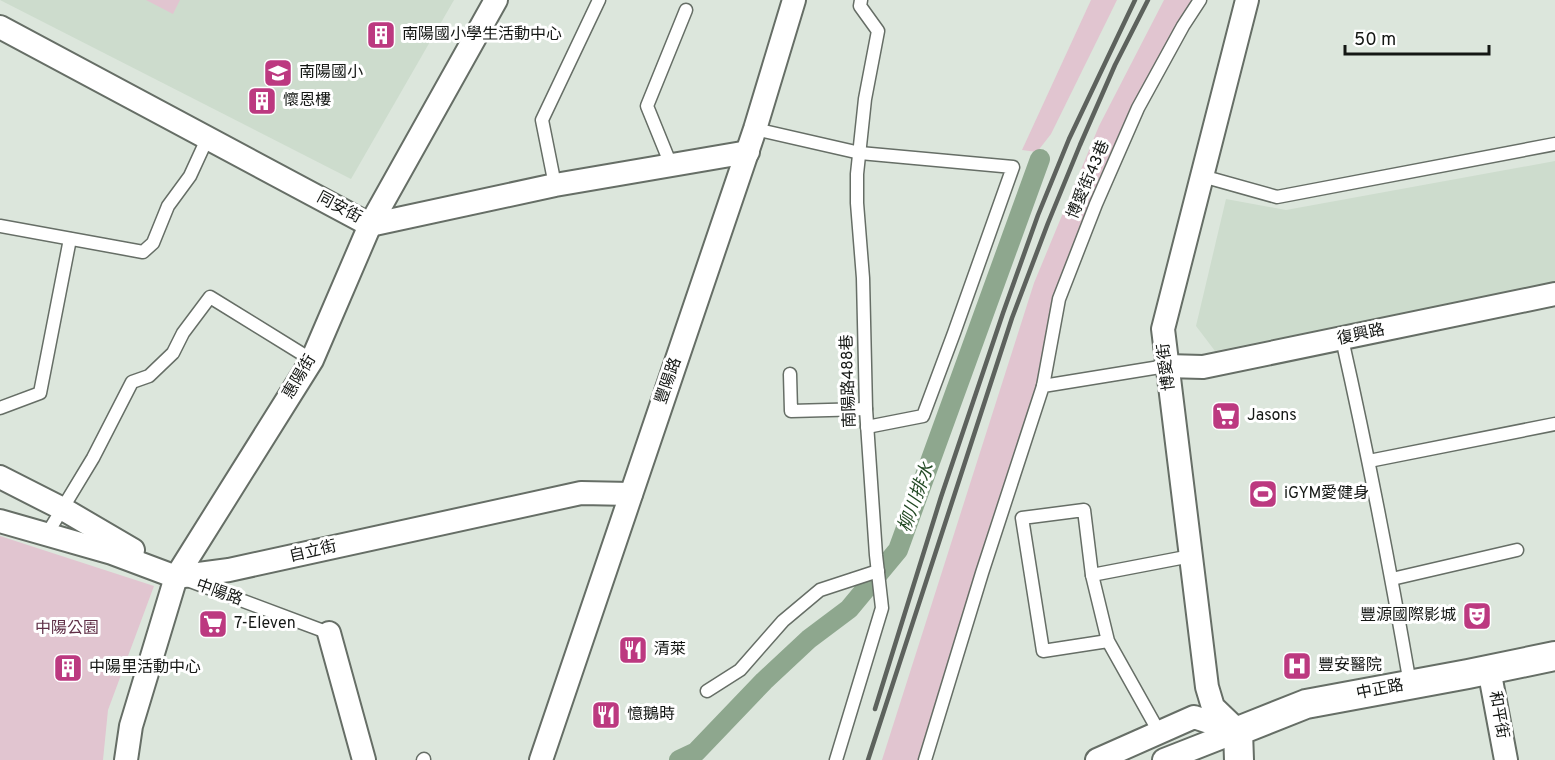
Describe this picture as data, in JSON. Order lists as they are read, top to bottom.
{
  "streets": {
    "street": [
      "同安街",
      "復興路",
      "博愛街",
      "惠陽街",
      "豐陽路",
      "自立街",
      "中陽路",
      "中正路",
      "和平街"
    ],
    "lane": ["博愛街43巷", "南陽路488巷"]
  },
  "crossings": [
    ["同安街", "惠陽街"],
    ["同安街", "豐陽路"],
    ["復興路", "博愛街"],
    ["博愛街", "中正路"],
    ["惠陽街", "自立街"],
    ["惠陽街", "中陽路"],
    ["豐陽路", "自立街"],
    ["自立街", "中陽路"],
    ["中正路", "和平街"]
  ],
  "water": ["柳川排水"],
  "parks": ["中陽公園"],
  "places": {
    "building": ["南陽國小學生活動中心", "懷恩樓", "中陽里活動中心"],
    "school or university": ["南陽國小"],
    "supermarket": ["Jasons", "7-Eleven"],
    "sports": ["iGYM愛健身"],
    "theatre": ["豐源國際影城"],
    "restaurant": ["清萊", "憶鵝時"],
    "hospital": ["豐安醫院"]
  },
  "scale_bar": "50 m"
}
